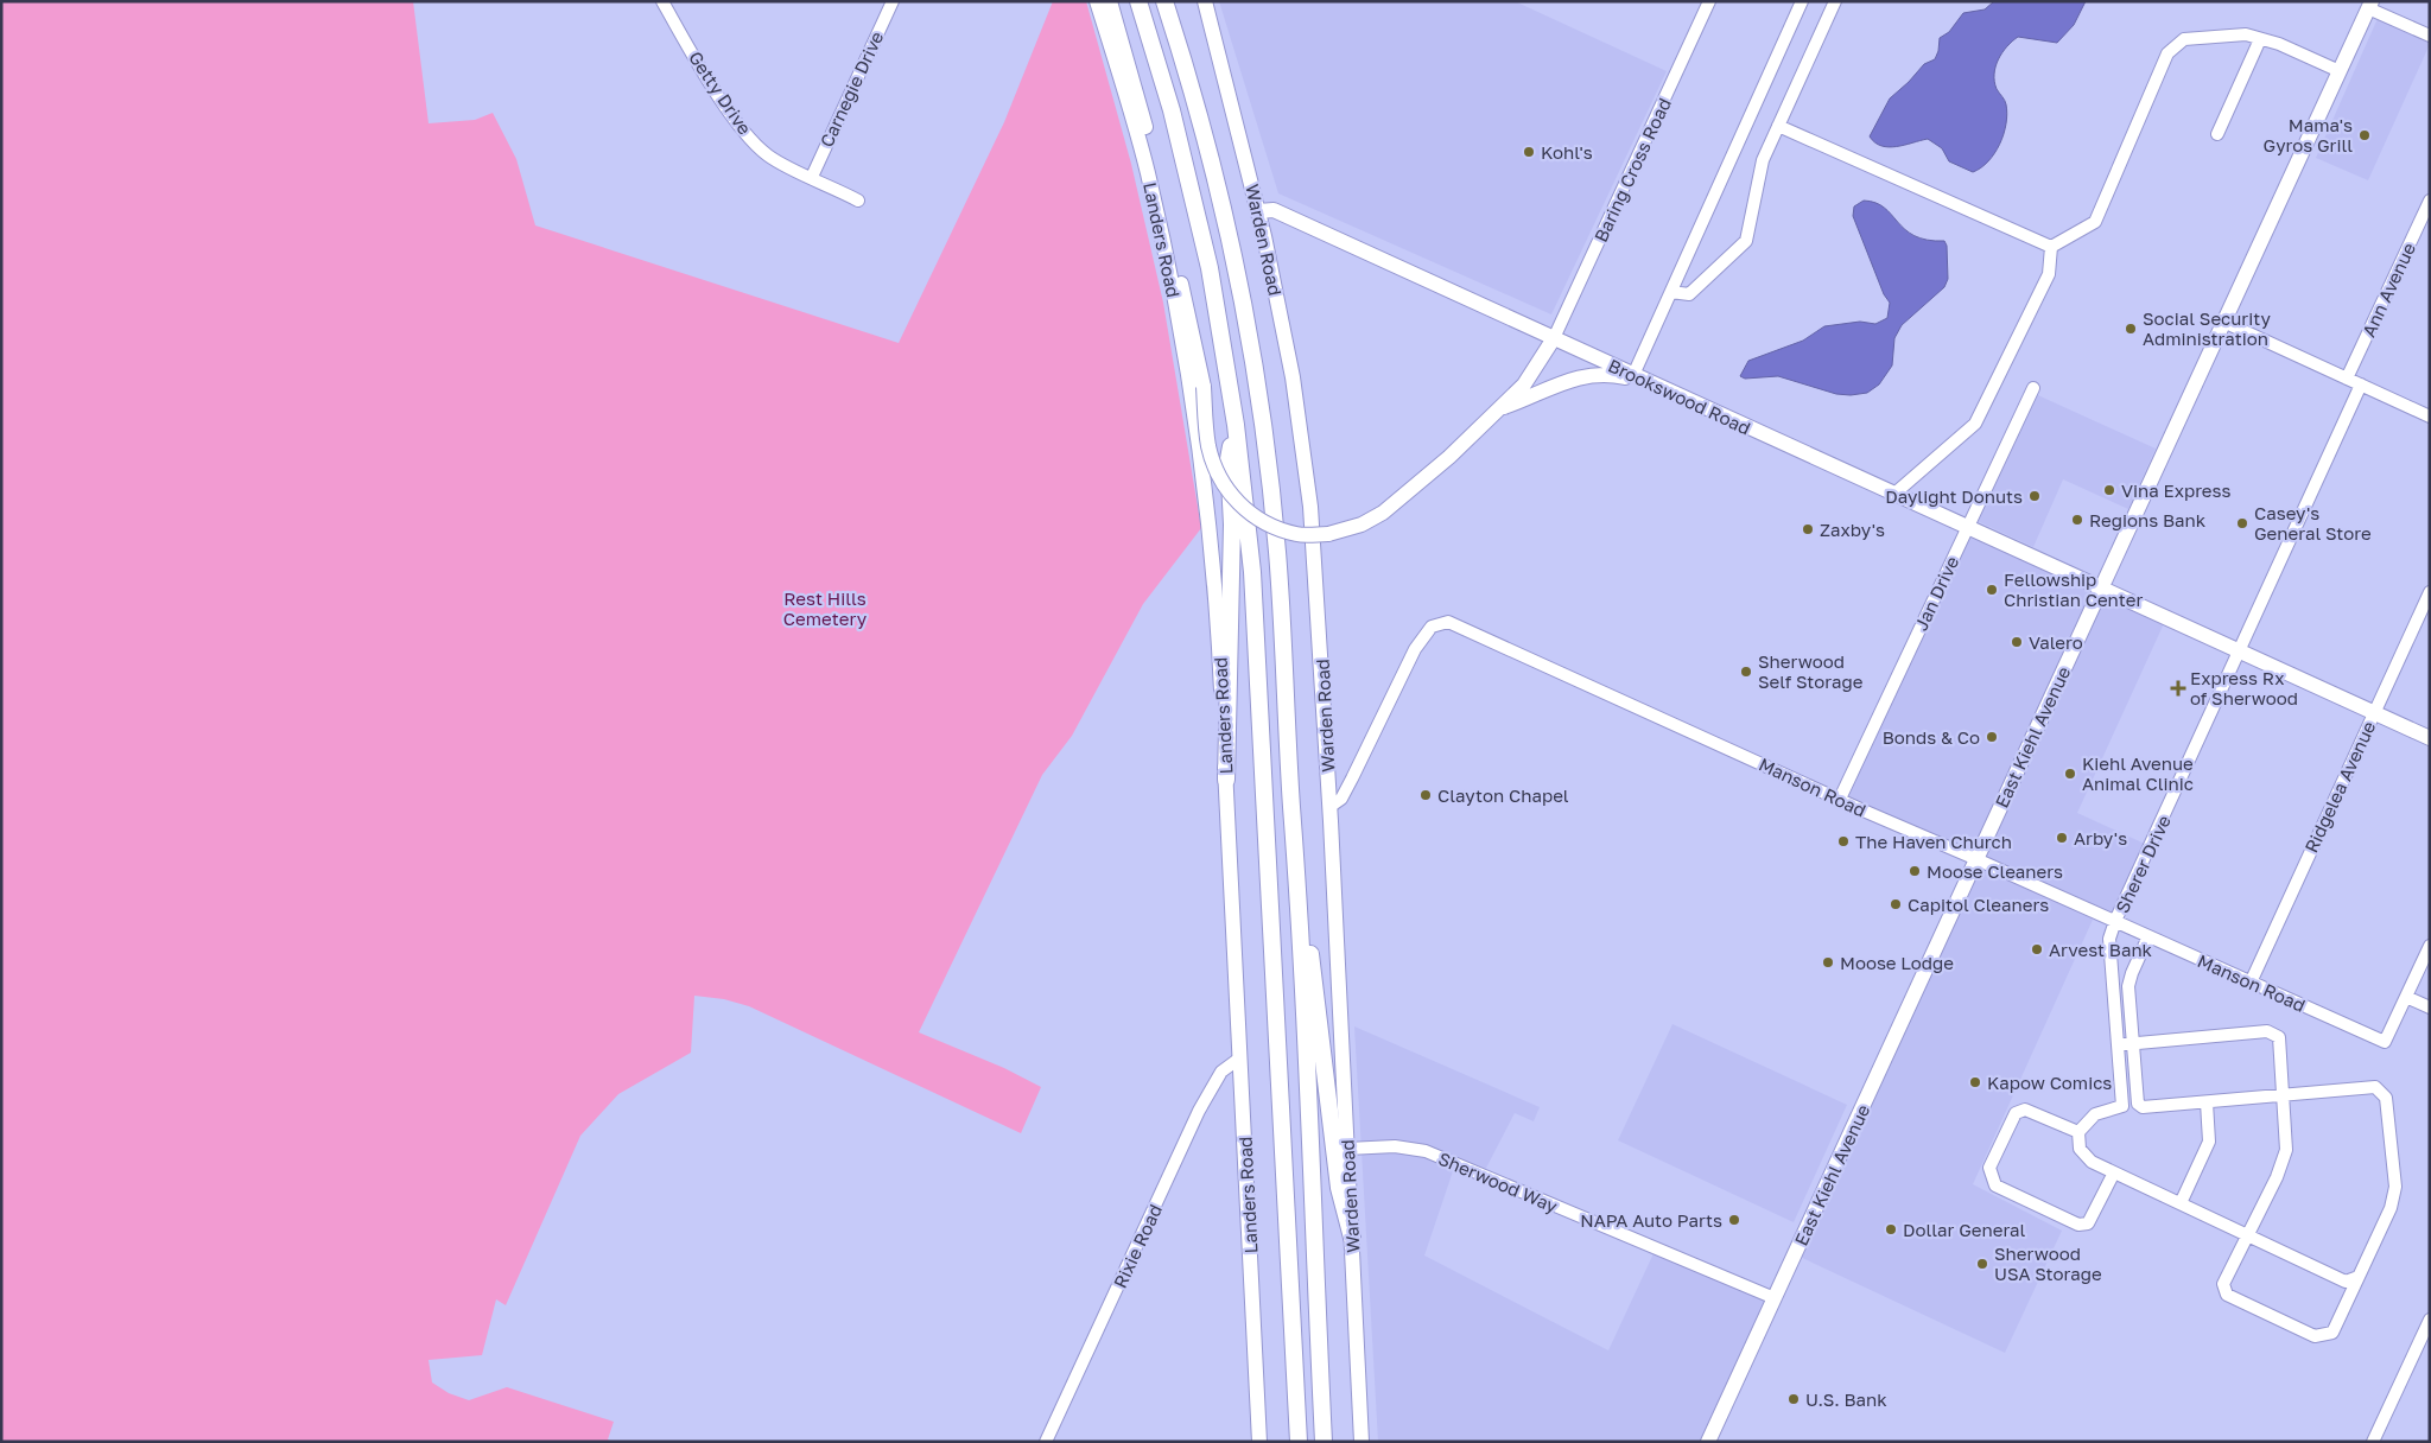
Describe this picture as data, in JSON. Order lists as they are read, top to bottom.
{
  "streets": {
    "main road": [
      "Landers Road",
      "Warden Road",
      "Brookswood Road",
      "East Kiehl Avenue"
    ],
    "street": [
      "Carnegie Drive",
      "Getty Drive",
      "Baring Cross Road",
      "Ann Avenue",
      "Jan Drive",
      "Manson Road",
      "Ridgelea Avenue",
      "Sherer Drive",
      "Sherwood Way",
      "Rixie Road"
    ]
  },
  "crossings": [
    ["Carnegie Drive", "Getty Drive"],
    ["Baring Cross Road", "Brookswood Road"],
    ["Landers Road", "Rixie Road"],
    ["Warden Road", "Brookswood Road"],
    ["Warden Road", "Manson Road"],
    ["Warden Road", "Sherwood Way"],
    ["Brookswood Road", "Jan Drive"],
    ["Brookswood Road", "East Kiehl Avenue"],
    ["Brookswood Road", "Ridgelea Avenue"],
    ["Brookswood Road", "Sherer Drive"],
    ["Jan Drive", "Manson Road"],
    ["East Kiehl Avenue", "Manson Road"],
    ["East Kiehl Avenue", "Sherwood Way"],
    ["Manson Road", "Ridgelea Avenue"],
    ["Manson Road", "Sherer Drive"]
  ],
  "parks": ["Rest Hills Cemetery"],
  "places": {
    "other": [
      "Mama's Gyros Grill",
      "Kohl's",
      "Social Security Administration",
      "Vina Express",
      "Daylight Donuts",
      "Regions Bank",
      "Casey's General Store",
      "Zaxby's",
      "Fellowship Christian Center",
      "Valero",
      "Sherwood Self Storage",
      "Bonds & Co",
      "Kiehl Avenue Animal Clinic",
      "Clayton Chapel",
      "Arby's",
      "The Haven Church",
      "Moose Cleaners",
      "Capitol Cleaners",
      "Arvest Bank",
      "Moose Lodge",
      "Kapow Comics",
      "NAPA Auto Parts",
      "Dollar General",
      "Sherwood USA Storage",
      "U.S. Bank"
    ],
    "health": ["Express Rx of Sherwood"]
  }
}
